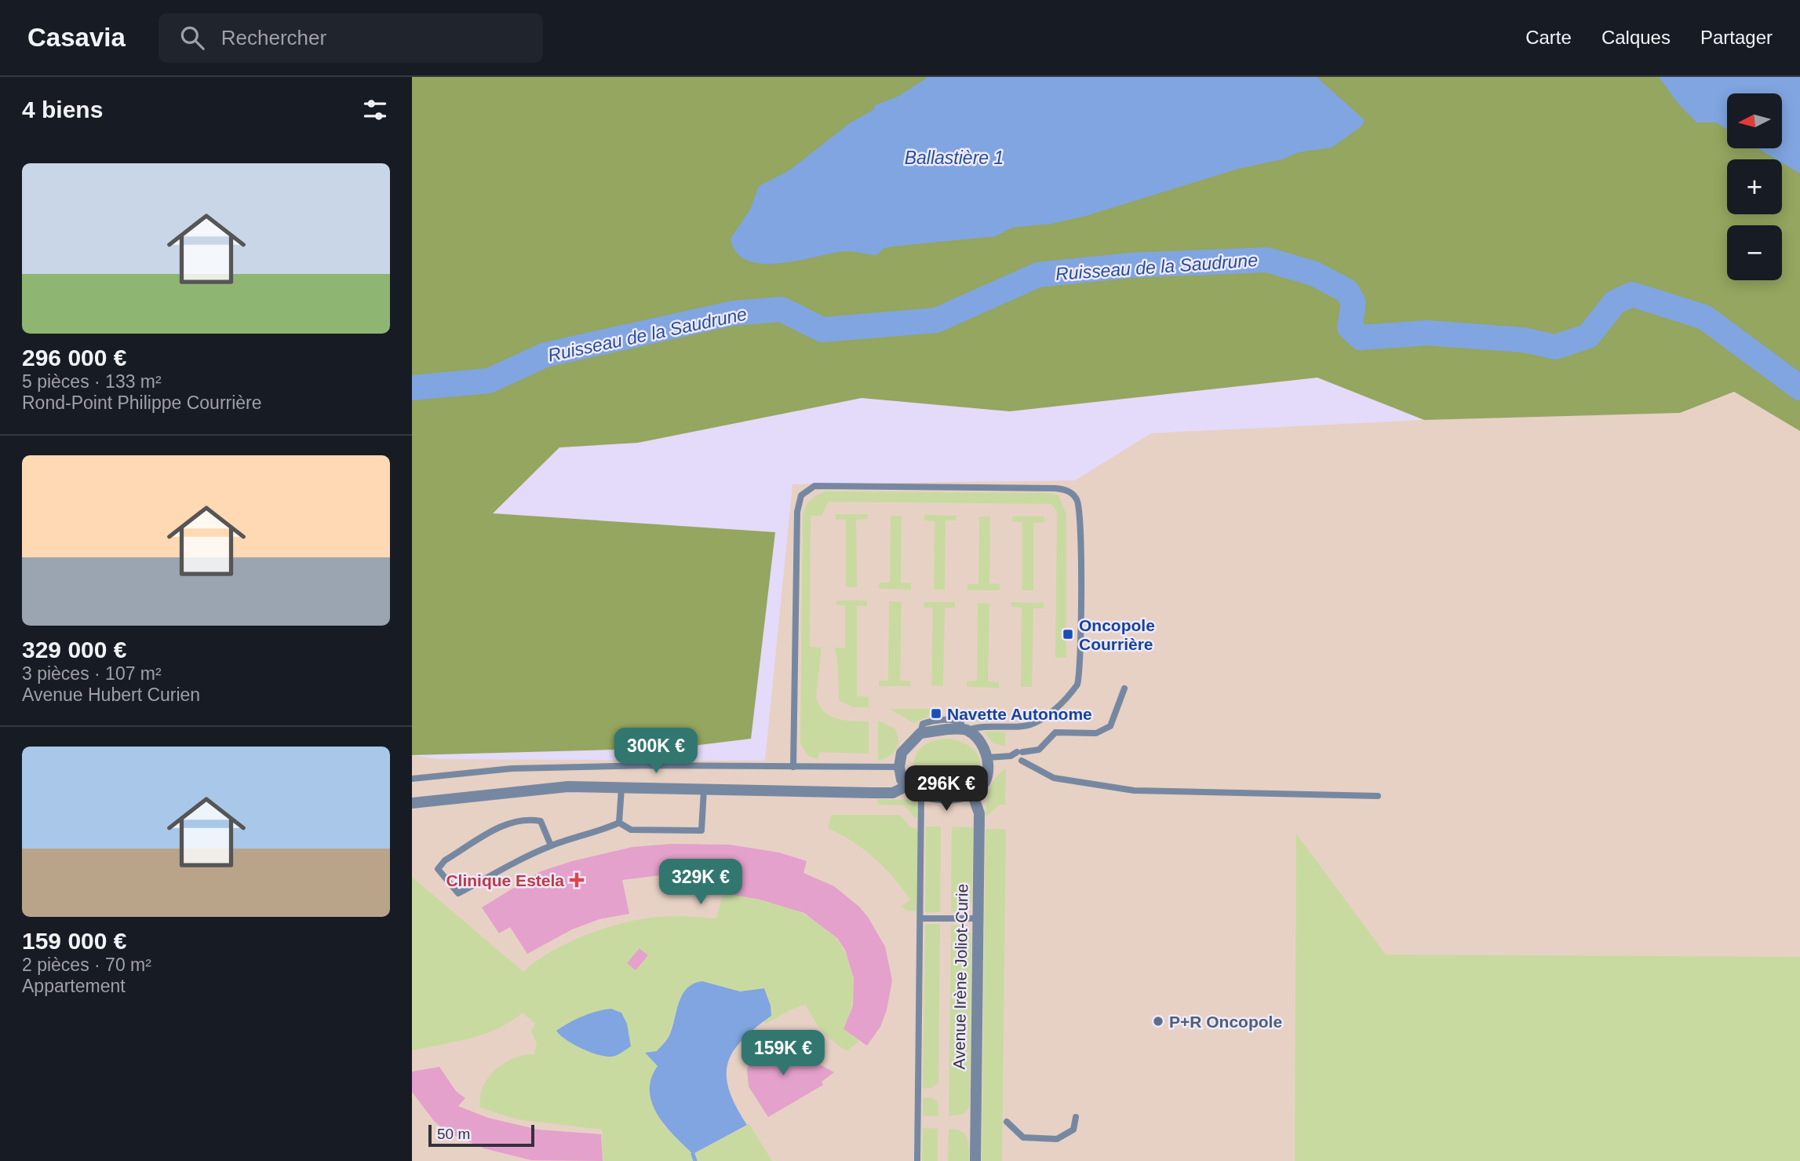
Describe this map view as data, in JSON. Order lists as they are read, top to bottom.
{
  "streets": {
    "street": ["Avenue Irène Joliot-Curie"]
  },
  "water": ["Ballastière 1", "Ruisseau de la Saudrune"],
  "places": {
    "transit": ["Oncopole Courrière", "Navette Autonome"],
    "health": ["Clinique Estela"],
    "other": ["P+R Oncopole"]
  },
  "scale_bar": "50 m",
  "north": "left",
  "page": {
    "header": "Casavia",
    "search": "Rechercher",
    "nav": ["Carte", "Calques", "Partager"],
    "heading": "4 biens",
    "map_buttons": ["+", "−"],
    "list": [
      {
        "name": "296 000 €",
        "note": "5 pièces · 133 m² · Rond-Point Philippe Courrière"
      },
      {
        "name": "329 000 €",
        "note": "3 pièces · 107 m² · Avenue Hubert Curien"
      },
      {
        "name": "159 000 €",
        "note": "2 pièces · 70 m² · Appartement"
      }
    ],
    "price": [
      "300K €",
      "296K €",
      "329K €",
      "159K €"
    ],
    "scale": "50 m"
  }
}
